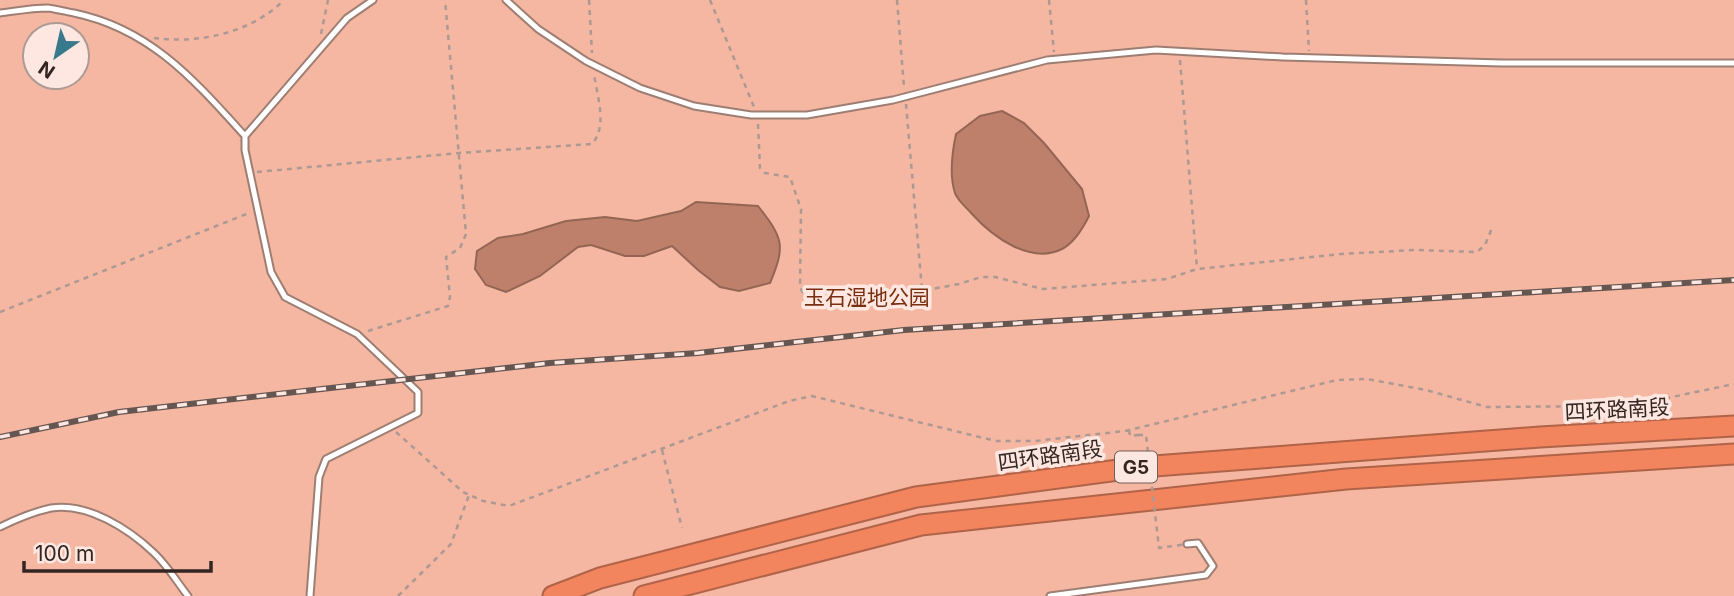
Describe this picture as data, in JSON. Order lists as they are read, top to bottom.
{
  "streets": {
    "highway": ["四环路南段", "G5"]
  },
  "parks": ["玉石湿地公园"],
  "scale_bar": "100 m",
  "north": "bottom left"
}
